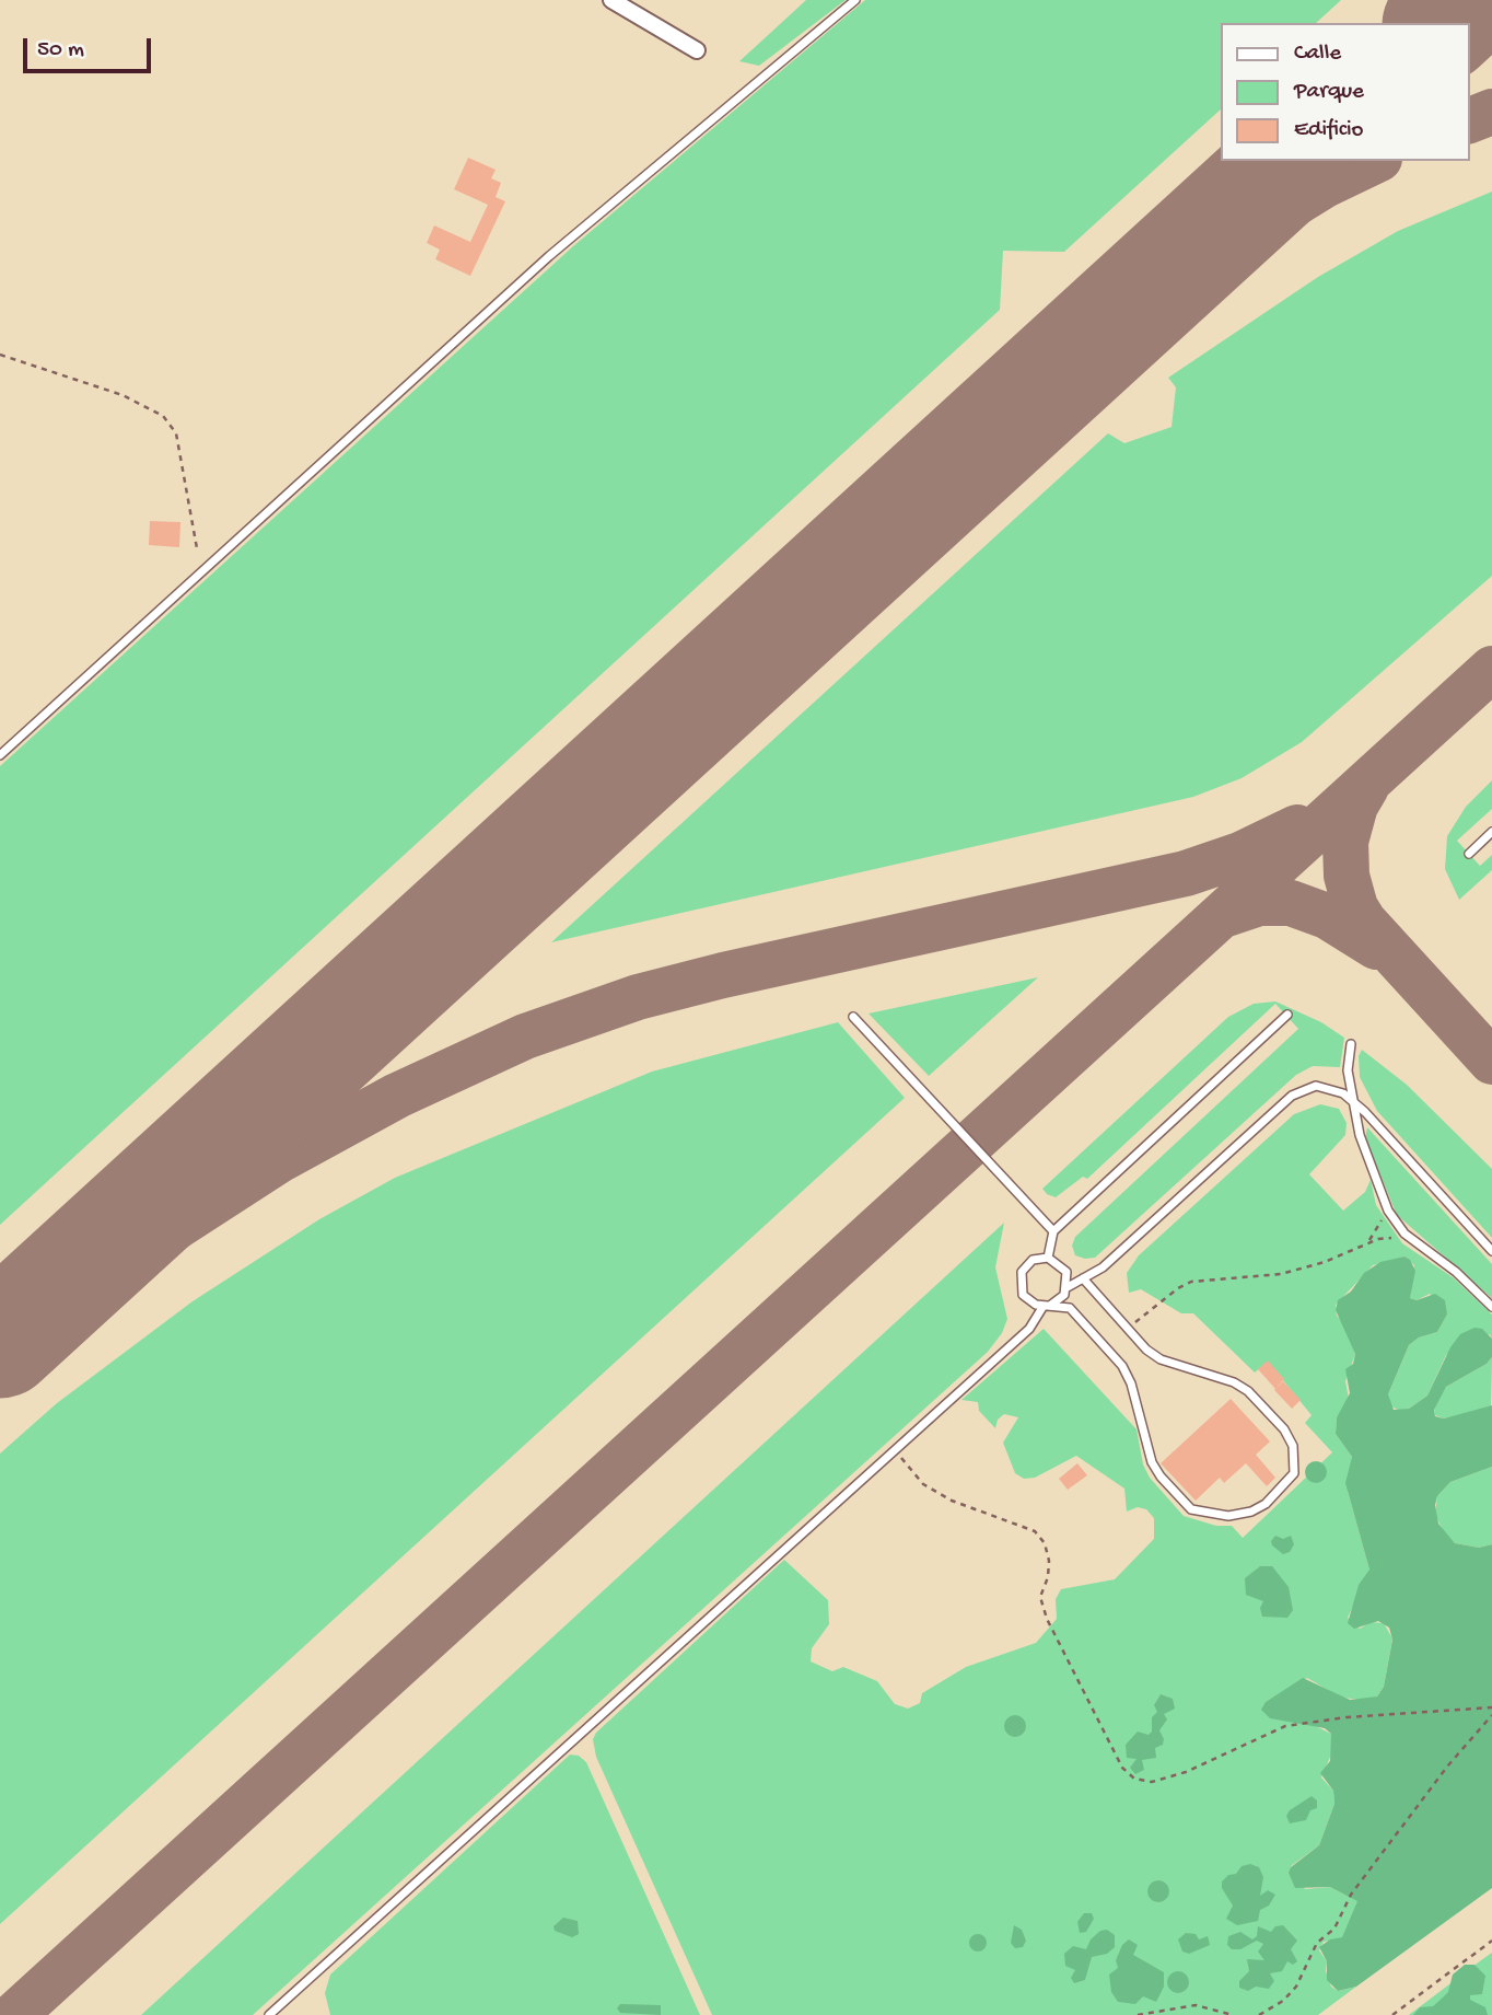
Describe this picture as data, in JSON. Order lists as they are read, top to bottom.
{
  "legend": ["Calle", "Parque", "Edificio"],
  "scale_bar": "50 m"
}
